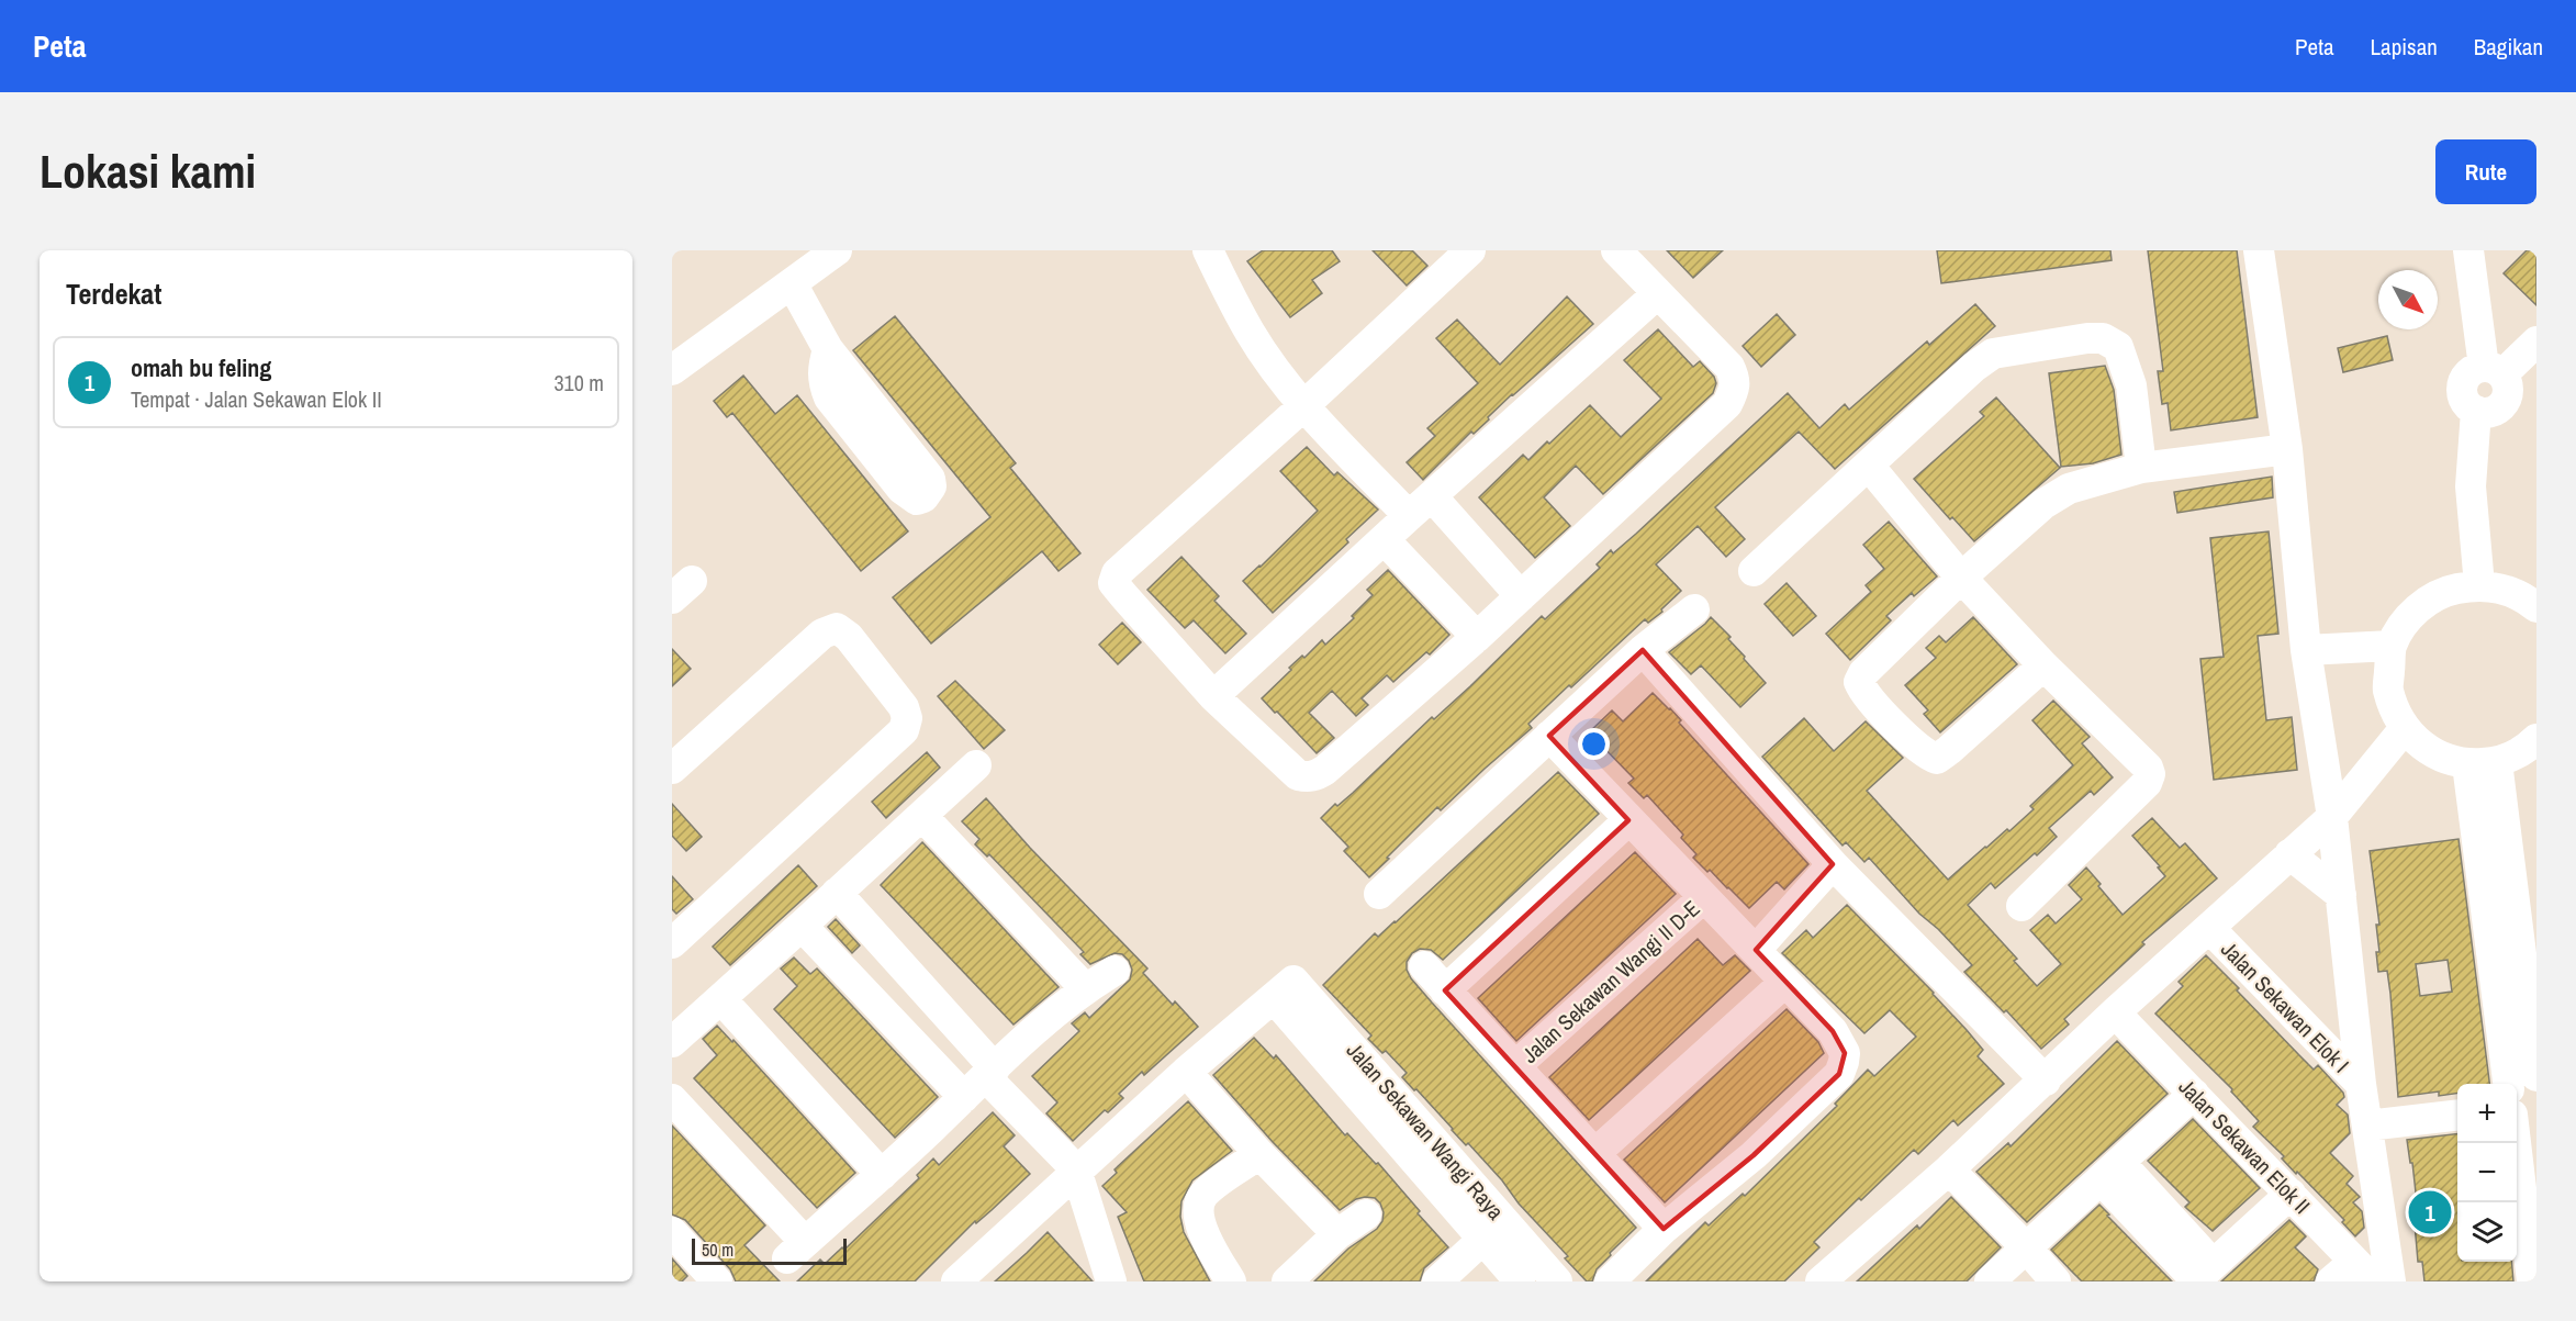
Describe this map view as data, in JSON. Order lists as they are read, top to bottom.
{
  "streets": {
    "street": [
      "Jalan Sekawan Wangi II D-E",
      "Jalan Sekawan Elok I",
      "Jalan Sekawan Wangi Raya",
      "Jalan Sekawan Elok II"
    ]
  },
  "scale_bar": "50 m",
  "north": "bottom right",
  "page": {
    "header": "Peta",
    "nav": ["Peta", "Lapisan", "Bagikan"],
    "buttons": "Rute",
    "title": "Lokasi kami",
    "heading": "Terdekat",
    "list": [
      {
        "mark": "1",
        "name": "omah bu feling",
        "note": "Tempat · Jalan Sekawan Elok II",
        "value": "310 m"
      }
    ],
    "map_buttons": ["+", "−"],
    "pins": "1",
    "scale": "50 m"
  }
}
